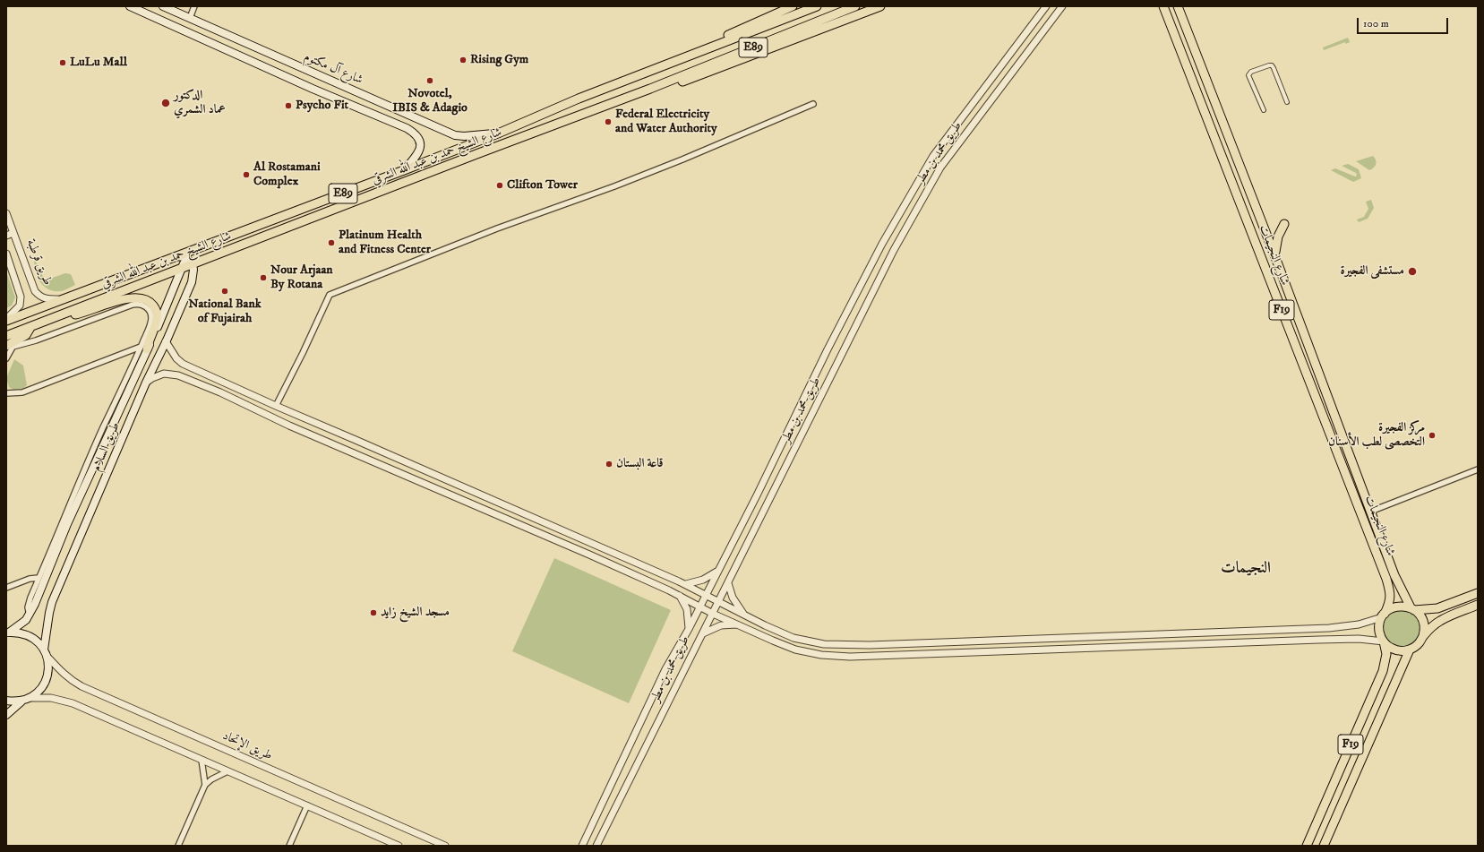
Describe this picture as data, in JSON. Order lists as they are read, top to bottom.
{
  "streets": {
    "main road": [
      "E89",
      "شارع آل مكتوم",
      "شارع الشيخ حمد بن عبد الله الشرقي",
      "شارع النجيمات",
      "F19",
      "طريق السلام"
    ],
    "street": ["طريق محمد بن مطر", "طريق قرطبة", "طريق اﻹتحاد"]
  },
  "crossings": [
    ["شارع آل مكتوم", "شارع الشيخ حمد بن عبد الله الشرقي"],
    ["شارع الشيخ حمد بن عبد الله الشرقي", "طريق قرطبة"],
    ["شارع الشيخ حمد بن عبد الله الشرقي", "طريق السلام"],
    ["شارع النجيمات", "F19"]
  ],
  "districts": ["النجيمات"],
  "places": [
    "Rising Gym",
    "LuLu Mall",
    "Novotel, IBIS & Adagio",
    "الدكتور عماد الشمري",
    "Psycho Fit",
    "Federal Electricity and Water Authority",
    "Al Rostamani Complex",
    "Clifton Tower",
    "Platinum Health and Fitness Center",
    "مستشفى الفجيرة",
    "Nour Arjaan By Rotana",
    "National Bank of Fujairah",
    "مركز الفجيرة التخصصى لطب الأسنان",
    "قاعة البستان",
    "مسجد الشيخ زايد"
  ],
  "scale_bar": "100 m"
}
